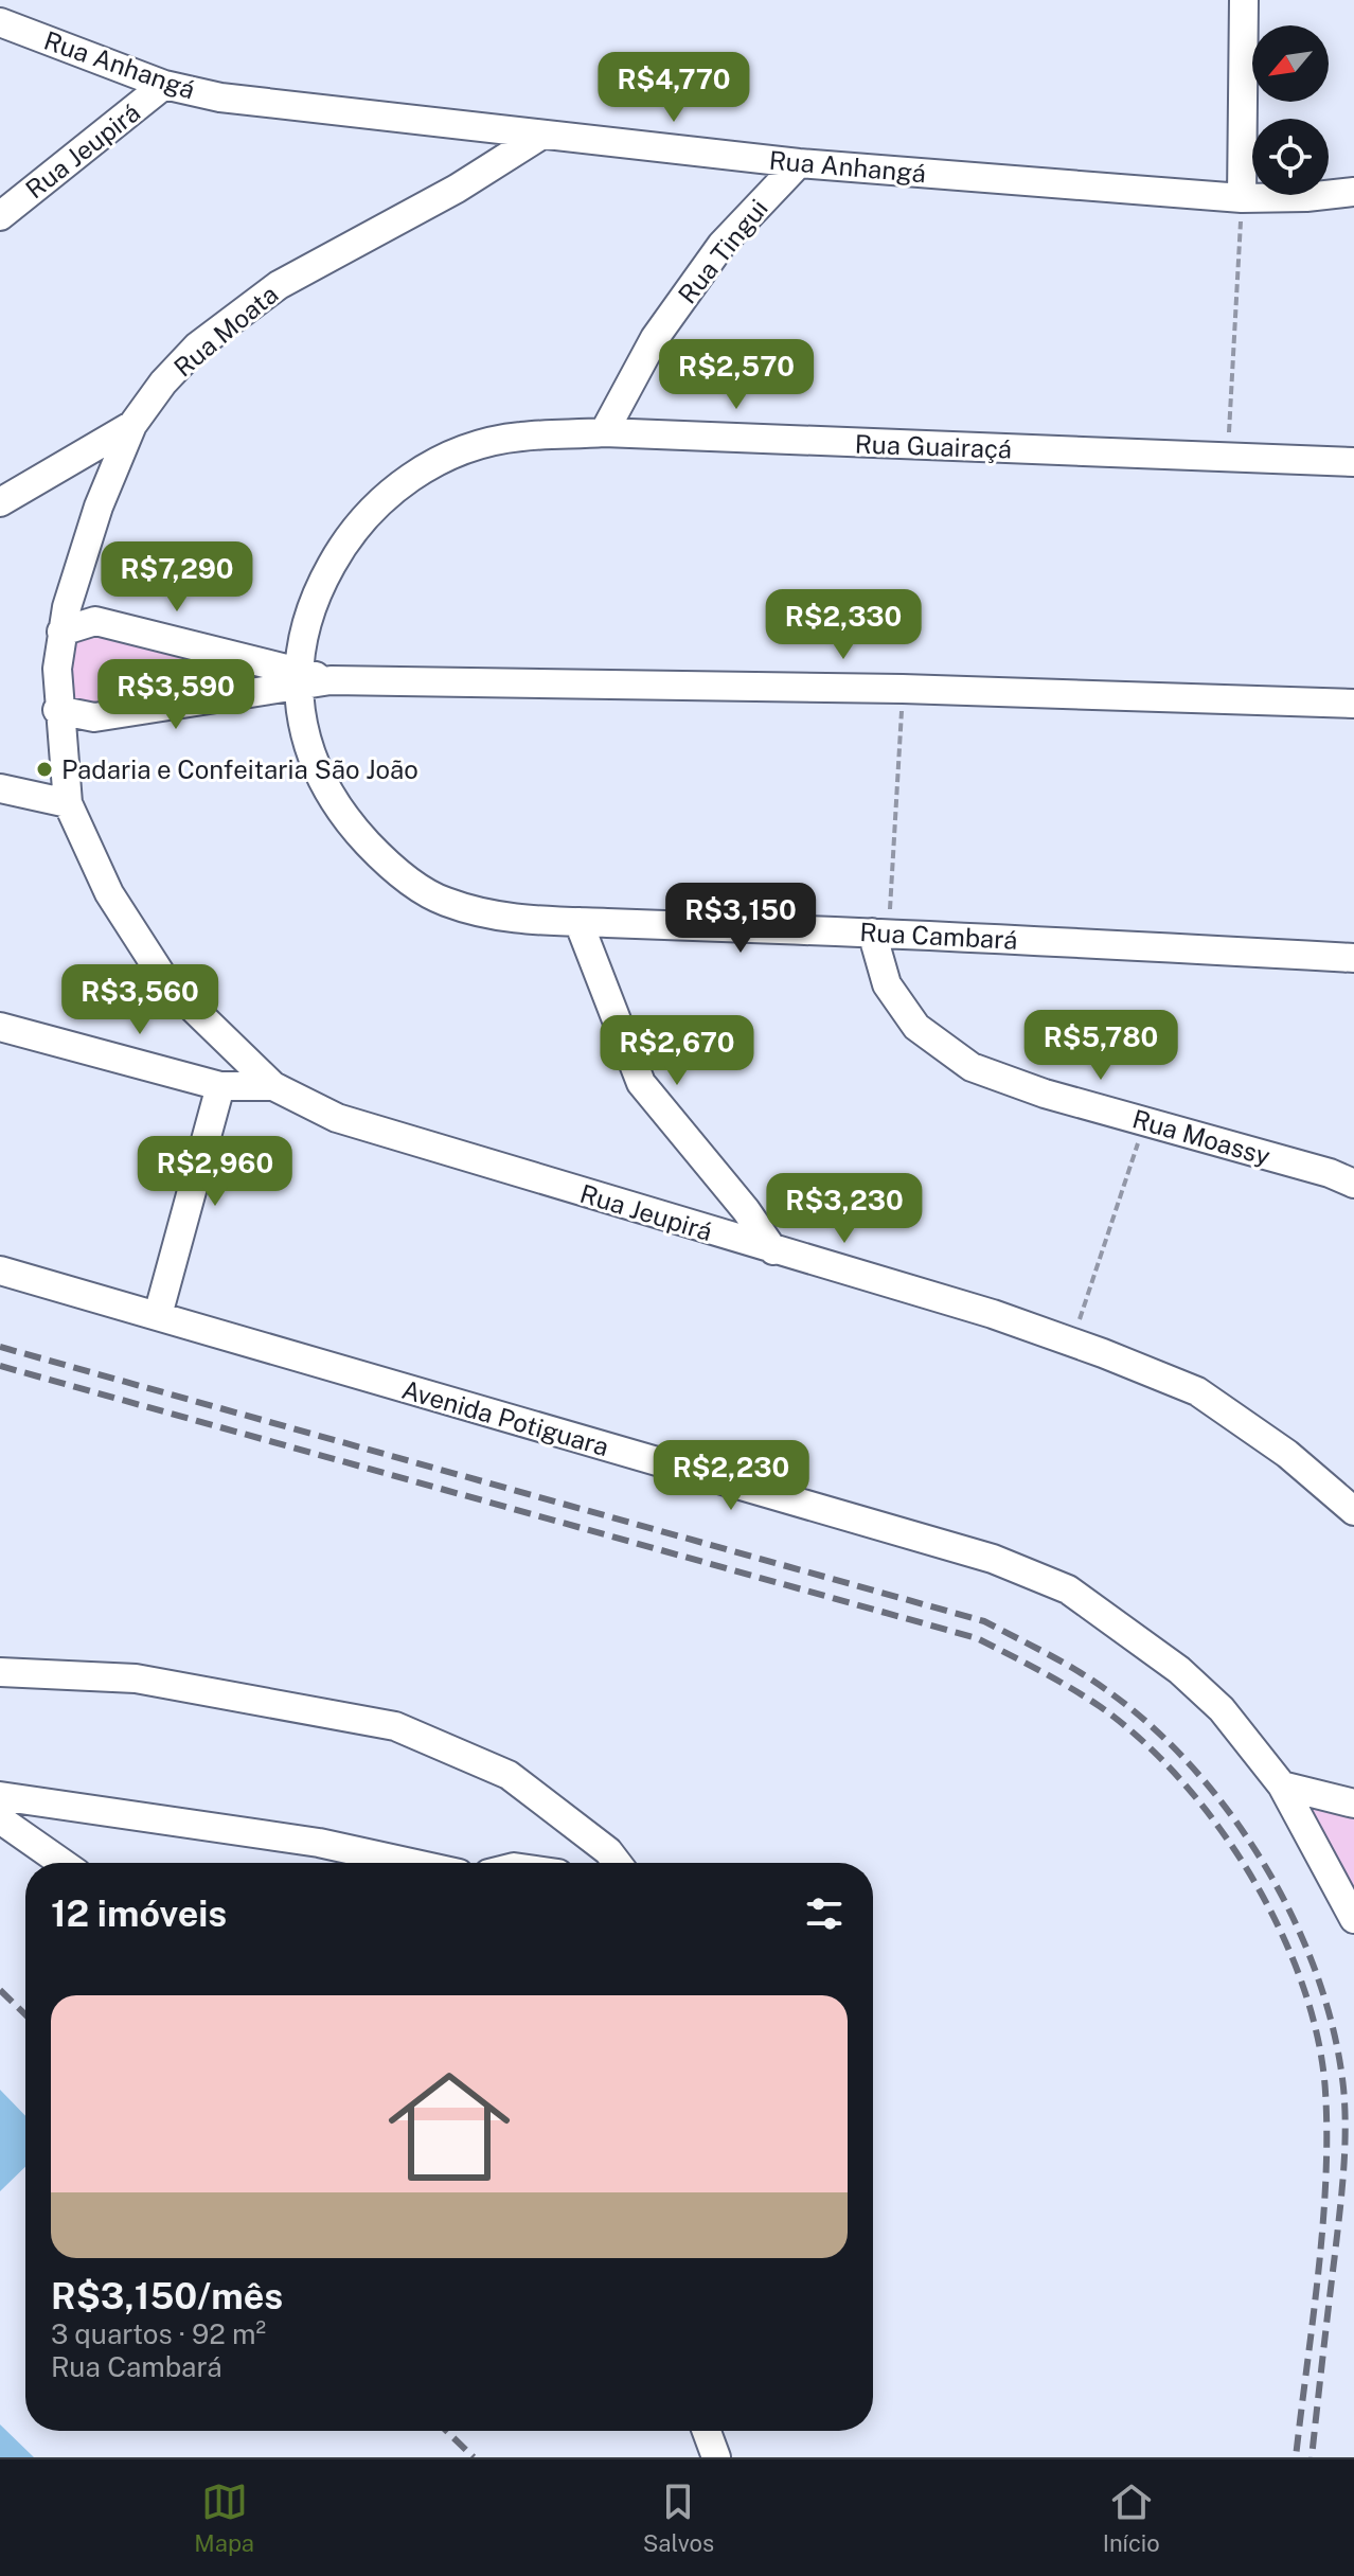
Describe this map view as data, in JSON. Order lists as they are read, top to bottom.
{
  "streets": {
    "street": [
      "Rua Anhangá",
      "Rua Jeupirá",
      "Rua Tingui",
      "Rua Moata",
      "Rua Guairaçá",
      "Rua Cambará",
      "Rua Moassy",
      "Avenida Potiguara"
    ]
  },
  "crossings": [
    ["Rua Anhangá", "Rua Jeupirá"],
    ["Rua Anhangá", "Rua Tingui"],
    ["Rua Anhangá", "Rua Moata"],
    ["Rua Jeupirá", "Rua Moata"],
    ["Rua Tingui", "Rua Guairaçá"],
    ["Rua Guairaçá", "Rua Cambará"],
    ["Rua Cambará", "Rua Moassy"]
  ],
  "places": ["Padaria e Confeitaria São João"],
  "north": "bottom left",
  "page": {
    "price": [
      "R$4,770",
      "R$2,570",
      "R$7,290",
      "R$2,330",
      "R$3,590",
      "R$3,150",
      "R$3,560",
      "R$5,780",
      "R$2,670",
      "R$2,960",
      "R$3,230",
      "R$2,230"
    ],
    "heading": "12 imóveis",
    "list": [
      {
        "name": "R$3,150/mês",
        "note": "3 quartos · 92 m² · Rua Cambará"
      }
    ],
    "tabs": ["Mapa", "Salvos", "Início"]
  }
}
